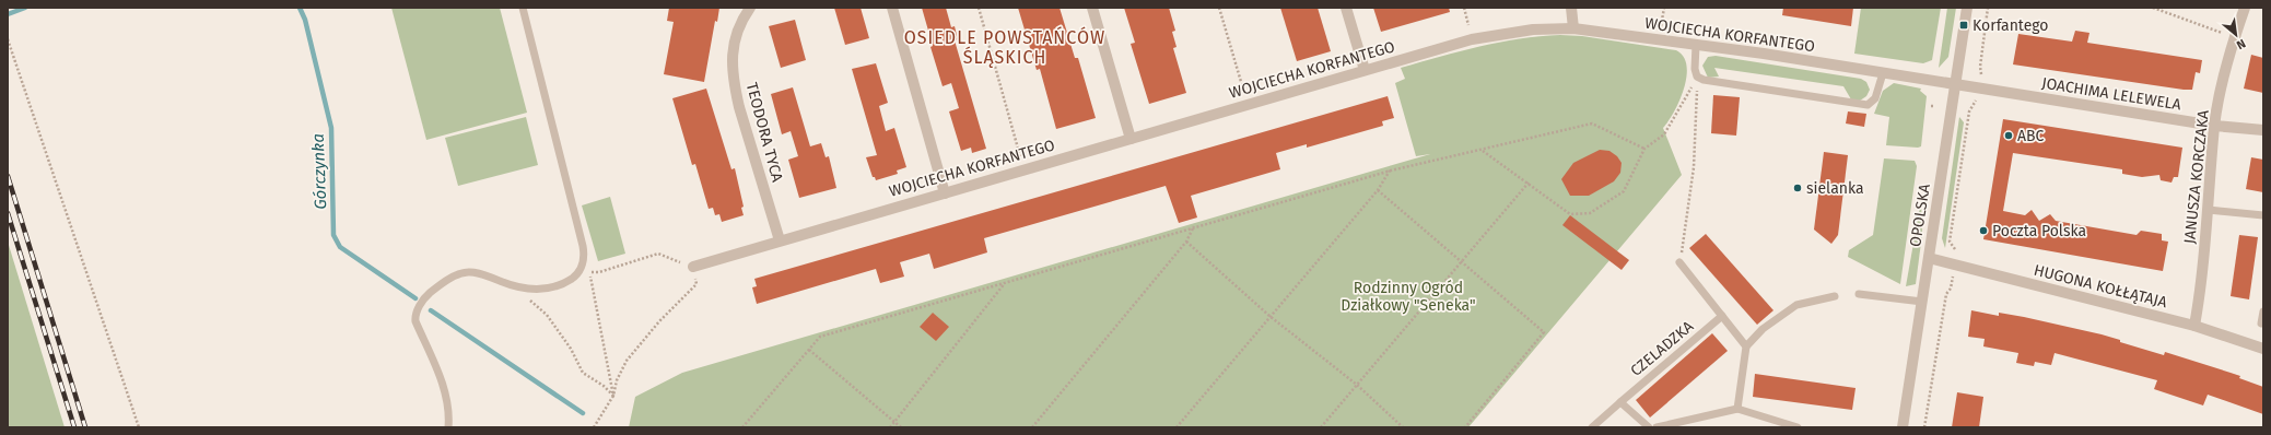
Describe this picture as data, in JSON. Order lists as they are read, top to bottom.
{
  "streets": {
    "street": [
      "WOJCIECHA KORFANTEGO",
      "JOACHIMA LELEWELA",
      "TEODORA TYCA",
      "JANUSZA KORCZAKA",
      "OPOLSKA",
      "HUGONA KOŁŁĄTAJA"
    ],
    "lane": ["CZELADZKA"]
  },
  "crossings": [
    ["WOJCIECHA KORFANTEGO", "JOACHIMA LELEWELA"],
    ["WOJCIECHA KORFANTEGO", "TEODORA TYCA"],
    ["WOJCIECHA KORFANTEGO", "OPOLSKA"],
    ["JOACHIMA LELEWELA", "JANUSZA KORCZAKA"],
    ["JOACHIMA LELEWELA", "OPOLSKA"],
    ["JANUSZA KORCZAKA", "HUGONA KOŁŁĄTAJA"],
    ["OPOLSKA", "HUGONA KOŁŁĄTAJA"]
  ],
  "districts": ["OSIEDLE POWSTAŃCÓW ŚLĄSKICH"],
  "water": ["Górczynka"],
  "parks": ["Rodzinny Ogród Działkowy \"Seneka\""],
  "places": {
    "transit": ["Korfantego"],
    "other": ["ABC", "sielanka", "Poczta Polska"]
  },
  "north": "bottom right"
}
